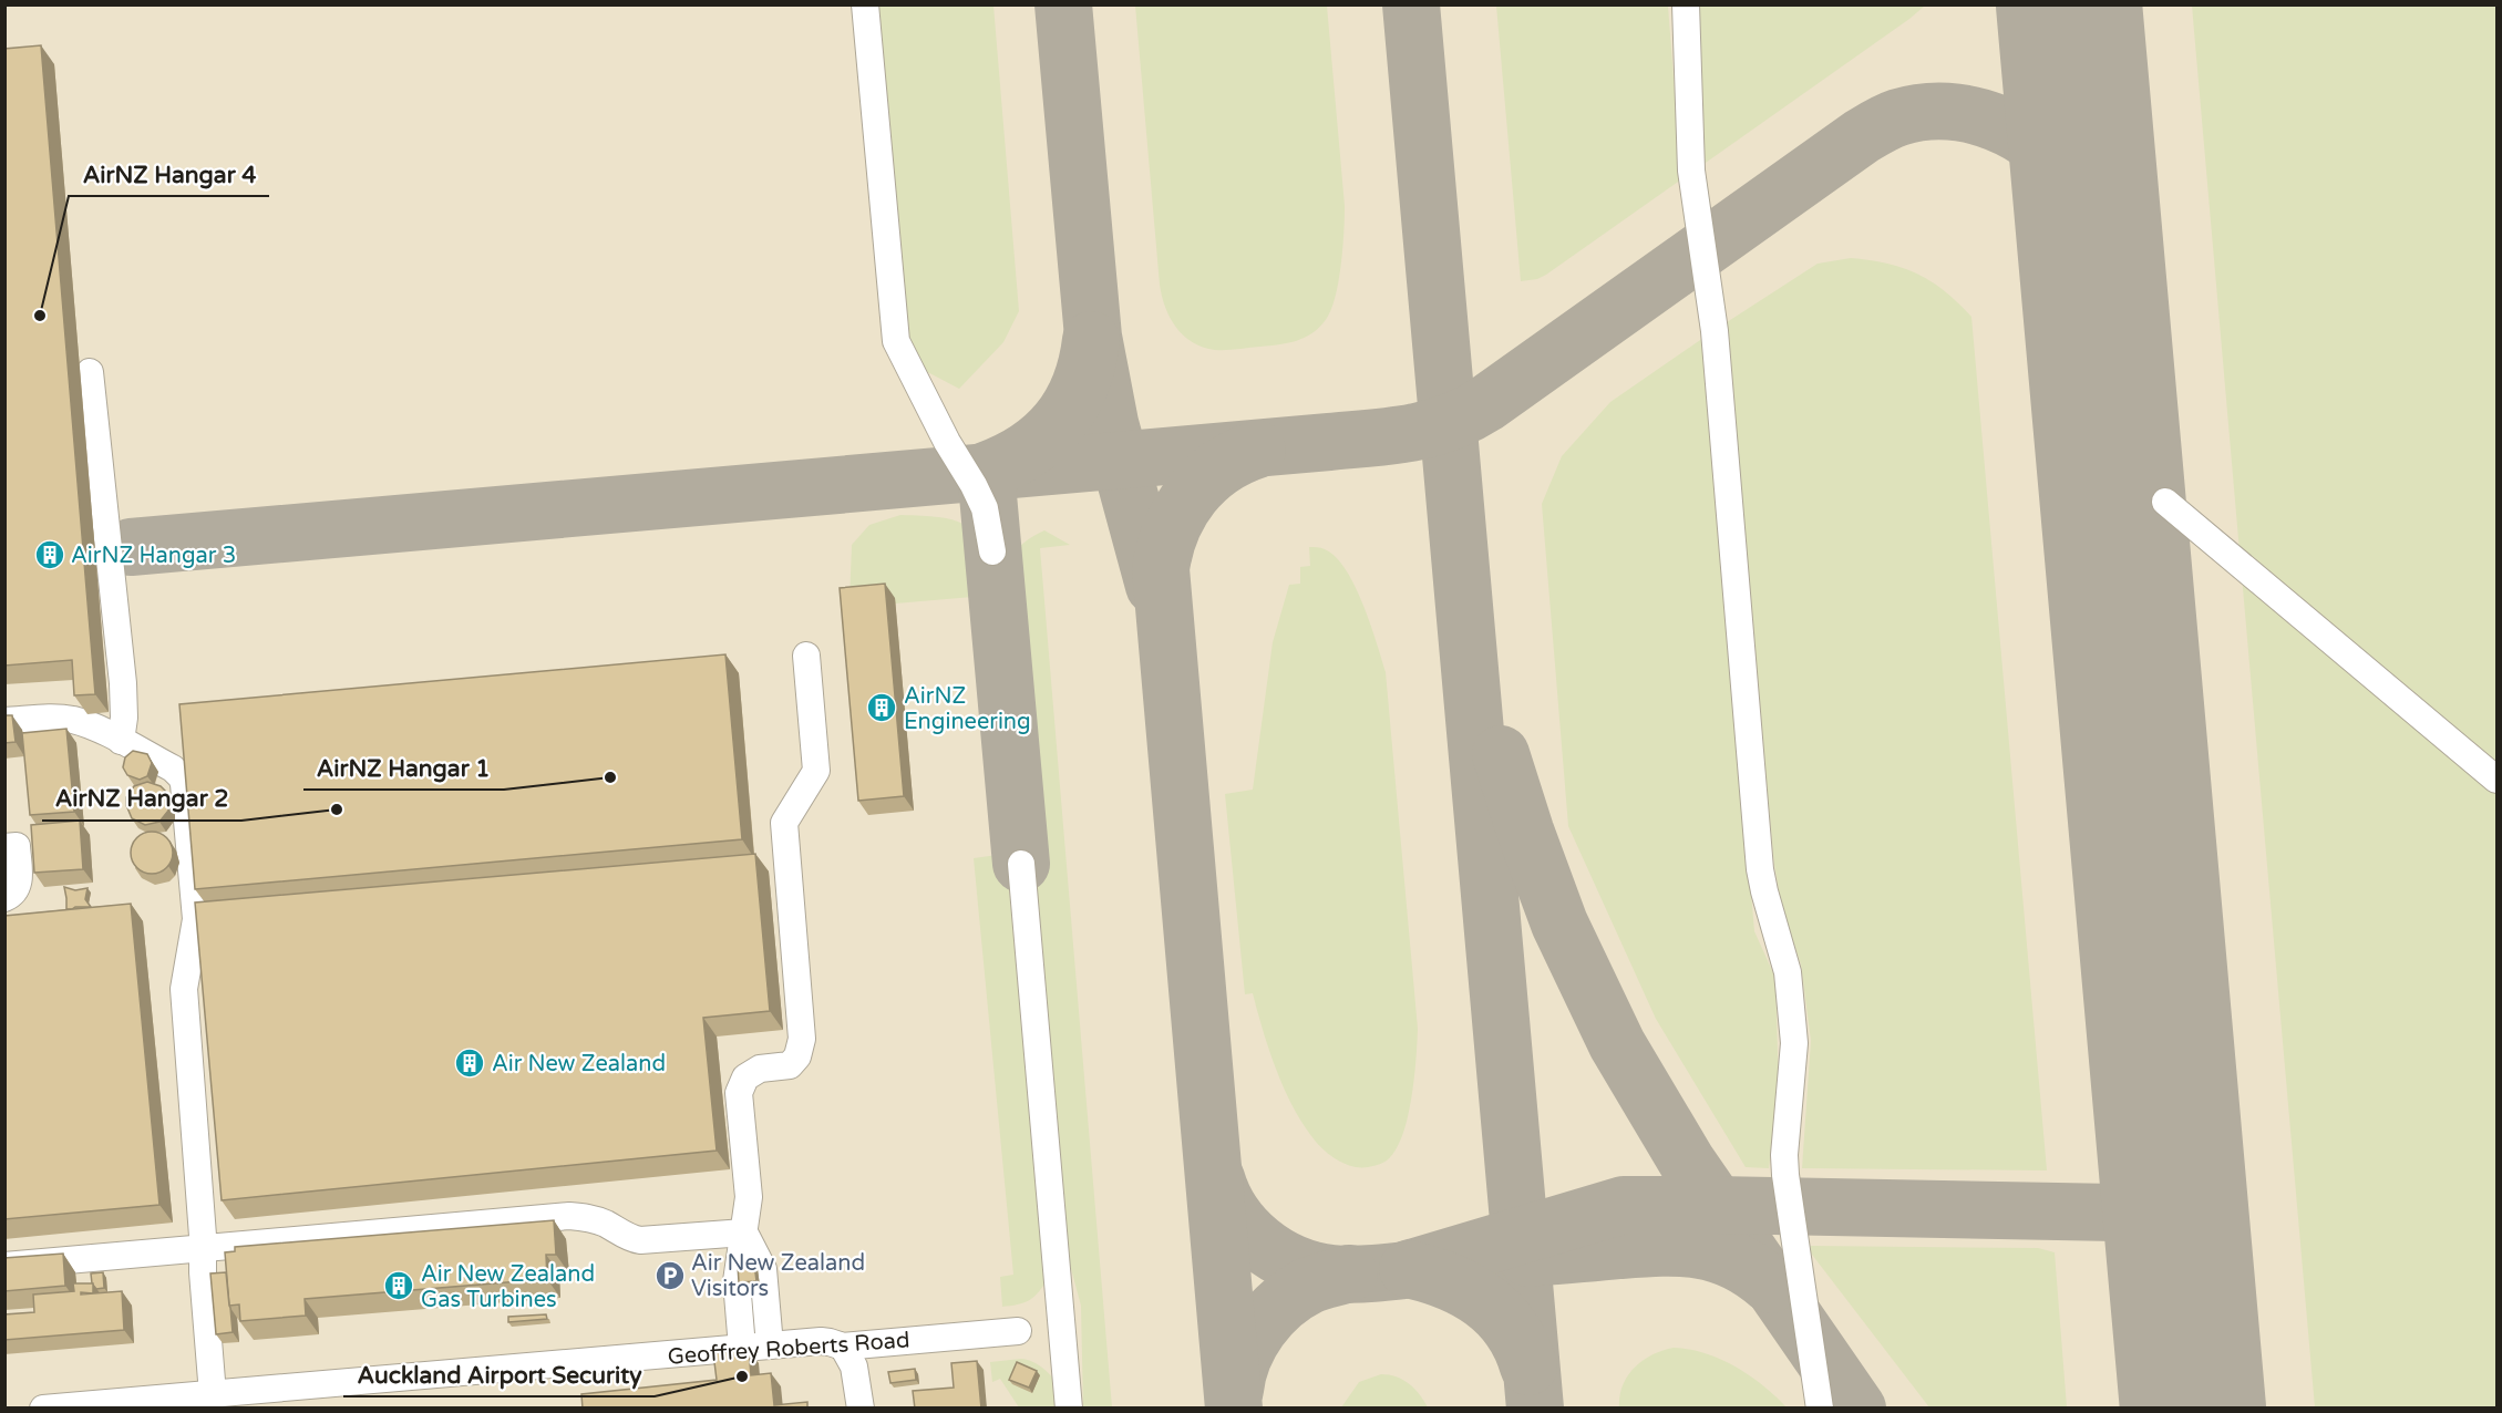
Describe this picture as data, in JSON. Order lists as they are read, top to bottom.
{
  "streets": {
    "street": ["Geoffrey Roberts Road"]
  },
  "places": {
    "other": [
      "AirNZ Hangar 4",
      "AirNZ Hangar 1",
      "AirNZ Hangar 2",
      "Auckland Airport Security"
    ],
    "building": [
      "AirNZ Hangar 3",
      "AirNZ Engineering",
      "Air New Zealand",
      "Air New Zealand Gas Turbines"
    ],
    "parking": ["Air New Zealand Visitors"]
  }
}
